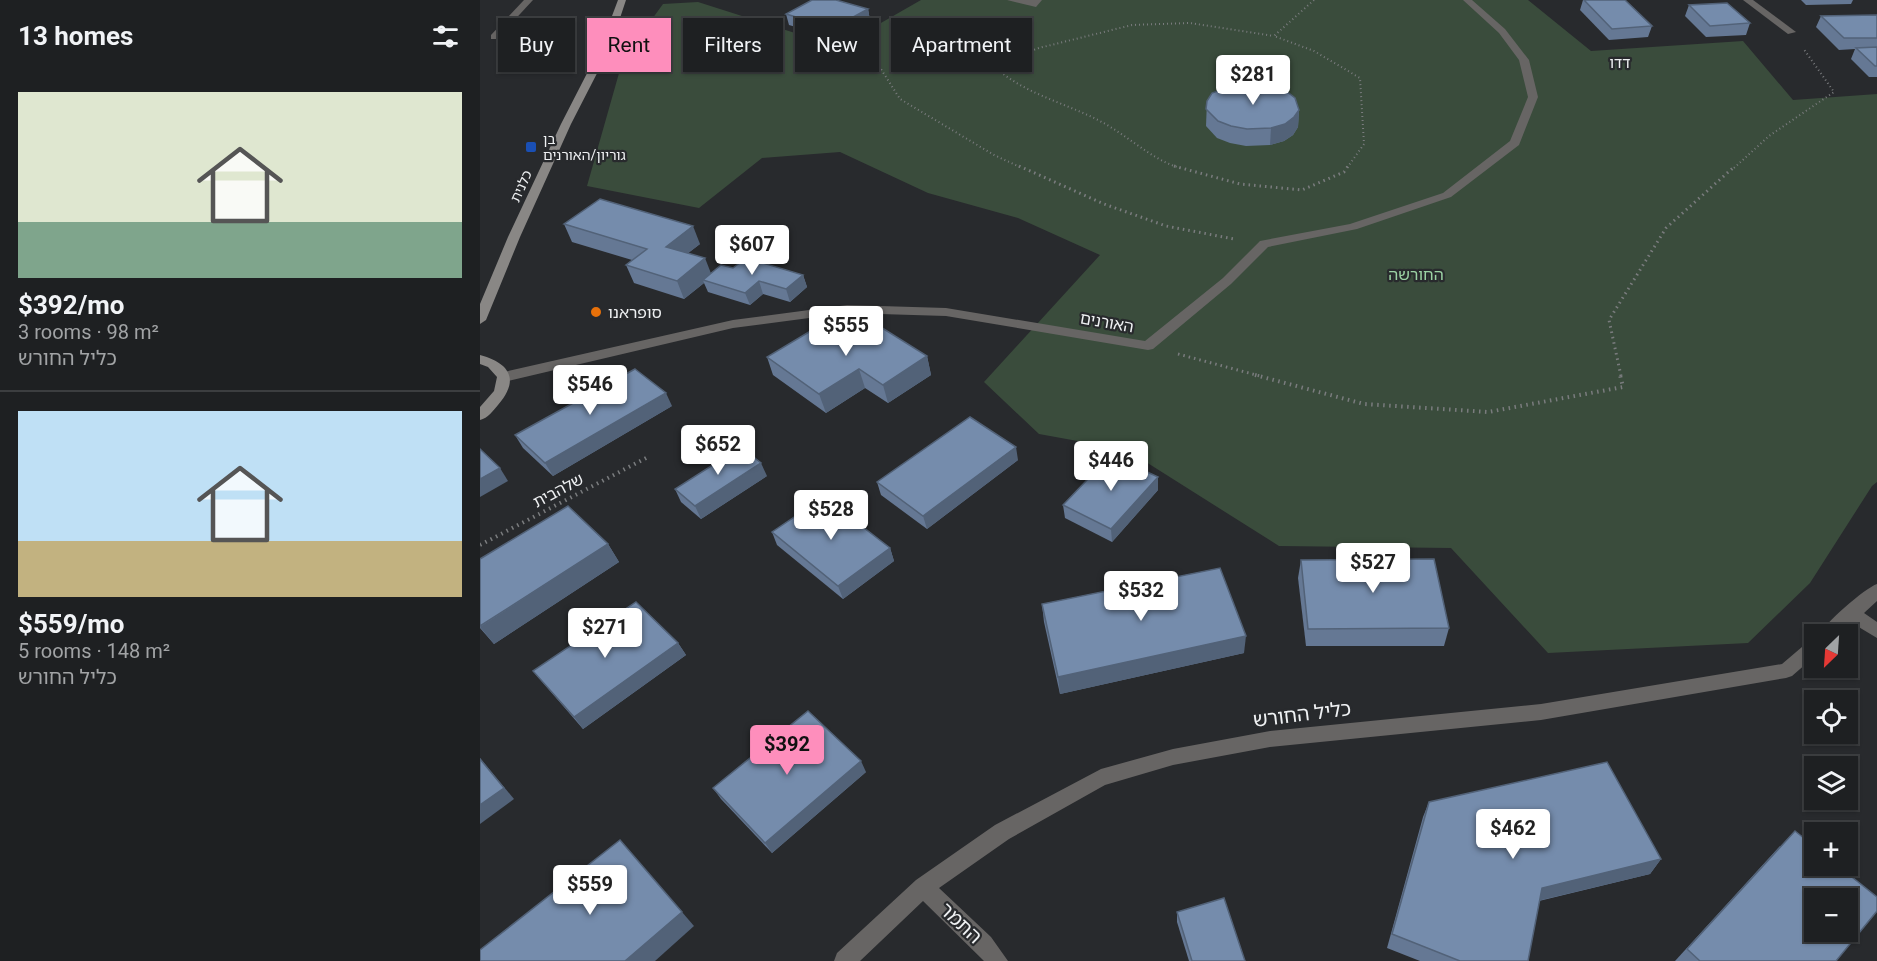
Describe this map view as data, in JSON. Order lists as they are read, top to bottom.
{
  "streets": {
    "street": [
      "כלנית",
      "האורנים",
      "כליל החורש",
      "התמר"
    ],
    "path": ["שלהבית"]
  },
  "crossings": [
    ["כליל החורש", "התמר"]
  ],
  "districts": ["דדו"],
  "parks": ["החורשה"],
  "places": {
    "transit": ["בן גוריון/האורנים"],
    "other": ["סופראנו"]
  },
  "north": "bottom left",
  "page": {
    "heading": "13 homes",
    "chip": [
      "Buy",
      "Rent",
      "Filters",
      "New",
      "Apartment"
    ],
    "price": [
      "$281",
      "$607",
      "$555",
      "$546",
      "$652",
      "$446",
      "$528",
      "$527",
      "$532",
      "$271",
      "$392",
      "$462",
      "$559"
    ],
    "list": [
      {
        "name": "$392/mo",
        "note": "3 rooms · 98 m² · כליל החורש"
      },
      {
        "name": "$559/mo",
        "note": "5 rooms · 148 m² · כליל החורש"
      }
    ],
    "map_buttons": ["+", "−"]
  }
}
